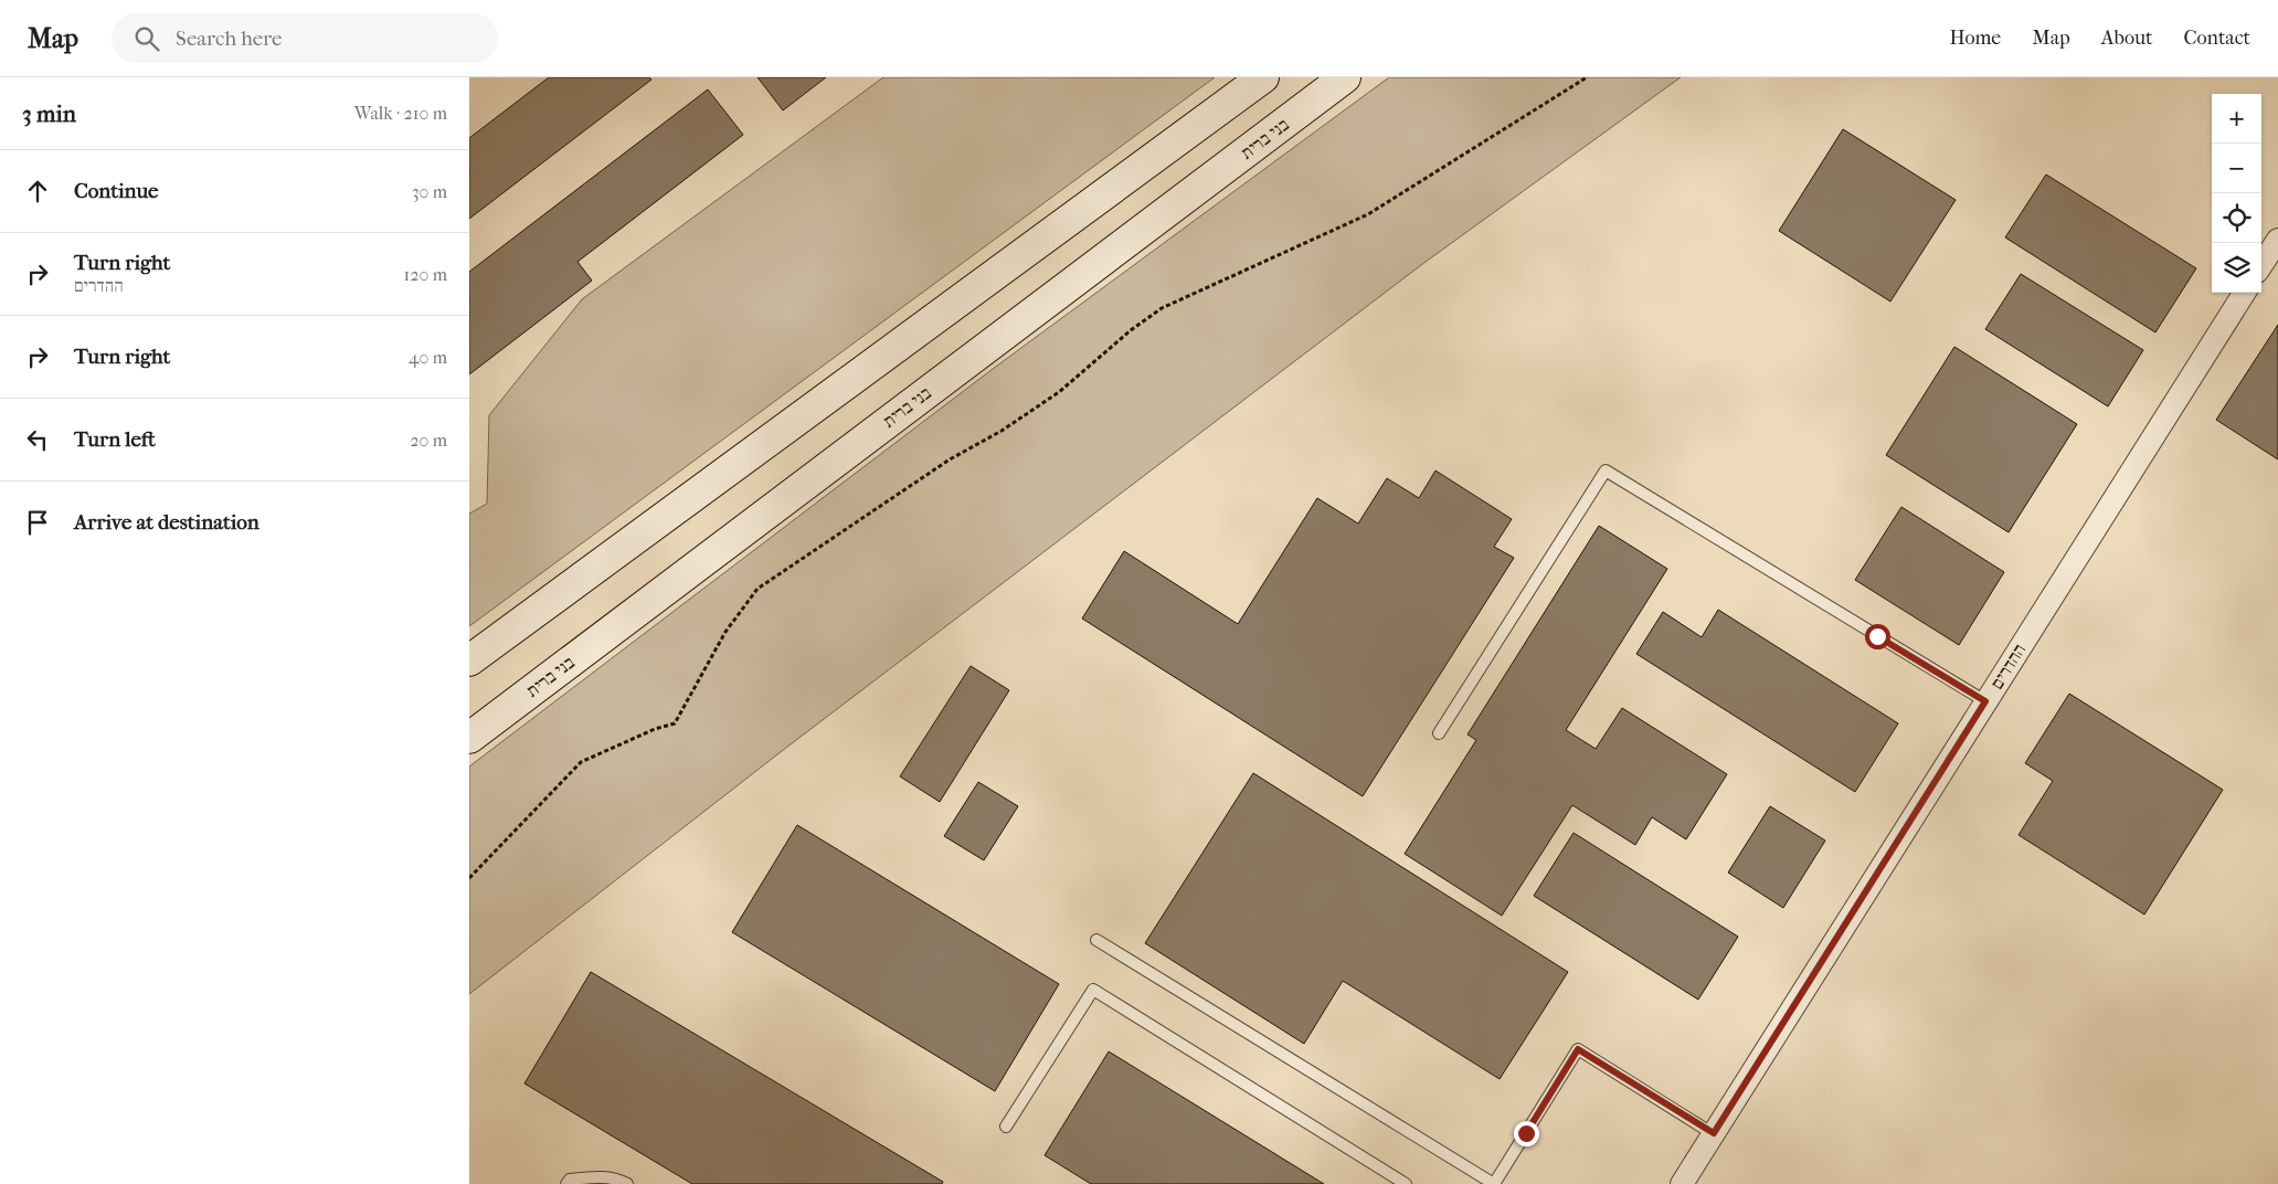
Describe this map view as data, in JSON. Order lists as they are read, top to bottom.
{
  "streets": {
    "main road": ["בני ברית"],
    "street": ["ההדרים"]
  },
  "page": {
    "header": "Map",
    "search": "Search here",
    "nav": [
      "Home",
      "Map",
      "About",
      "Contact"
    ],
    "heading": ["3 min", "Walk · 210 m"],
    "map_buttons": ["+", "−"],
    "list": [
      ["Continue", "30 m"],
      ["Turn right", "ההדרים", "120 m"],
      ["Turn right", "40 m"],
      ["Turn left", "20 m"],
      "Arrive at destination"
    ]
  }
}
